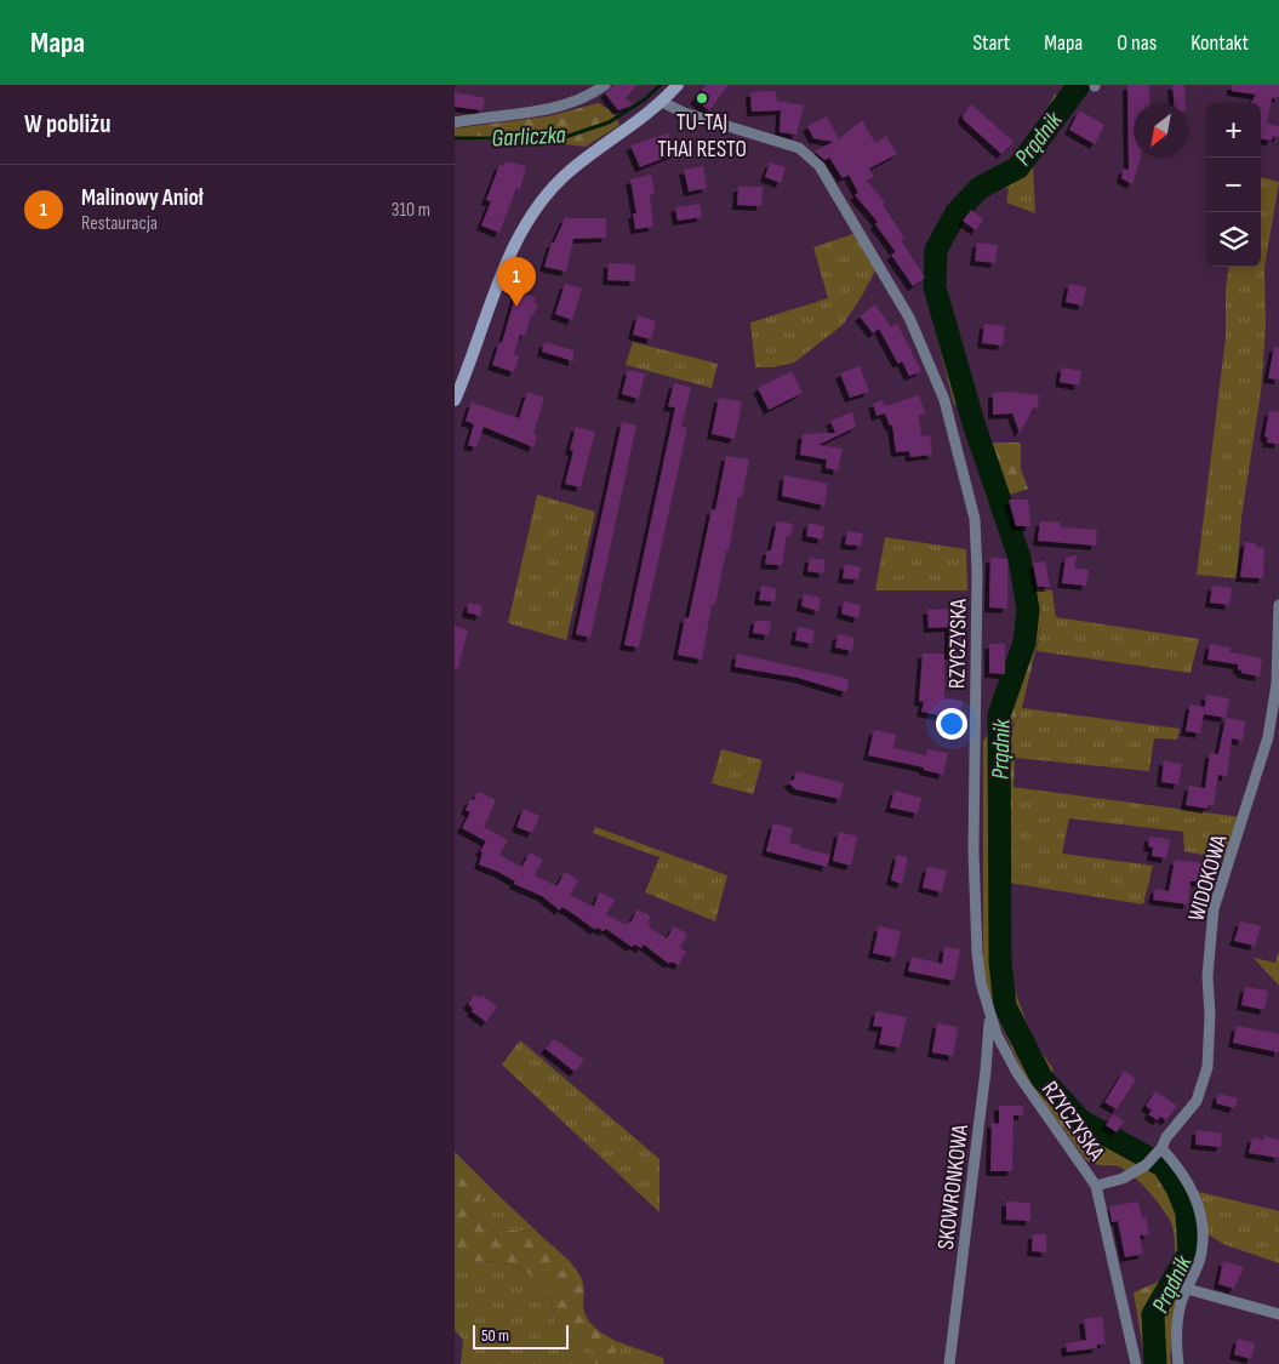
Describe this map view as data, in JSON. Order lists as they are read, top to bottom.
{
  "streets": {
    "street": ["RZYCZYSKA", "WIDOKOWA", "SKOWRONKOWA"]
  },
  "crossings": [
    ["RZYCZYSKA", "WIDOKOWA"],
    ["RZYCZYSKA", "SKOWRONKOWA"]
  ],
  "water": ["Garliczka", "Prądnik"],
  "places": ["TU-TAJ THAI RESTO"],
  "scale_bar": "50 m",
  "north": "bottom left",
  "page": {
    "header": "Mapa",
    "nav": [
      "Start",
      "Mapa",
      "O nas",
      "Kontakt"
    ],
    "heading": "W pobliżu",
    "map_buttons": ["+", "−"],
    "list": [
      {
        "mark": "1",
        "name": "Malinowy Anioł",
        "note": "Restauracja",
        "value": "310 m"
      }
    ],
    "pins": "1",
    "scale": "50 m"
  }
}
